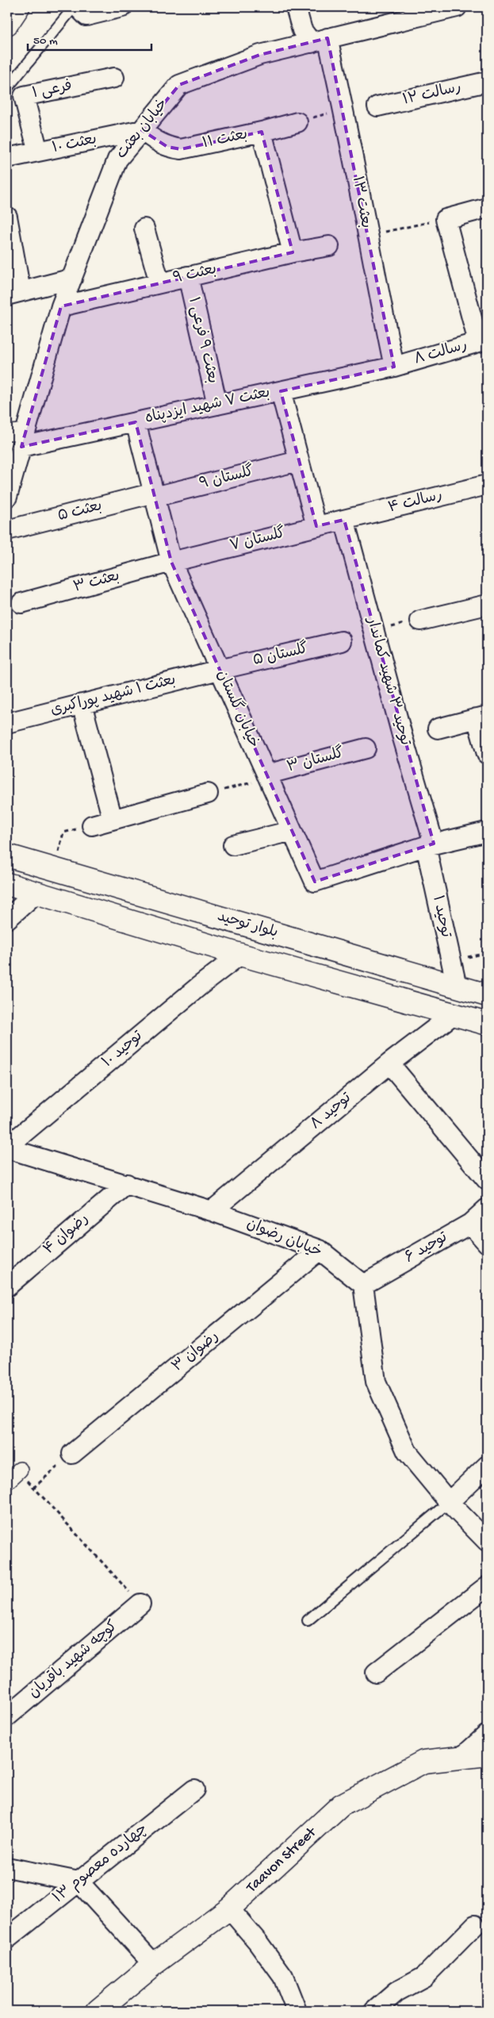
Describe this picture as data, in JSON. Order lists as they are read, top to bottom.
{
  "streets": {
    "street": [
      "فرعی ۱",
      "رسالت ۱۲",
      "خیابان بعثت",
      "بعثت ۱۱",
      "بعثت ۱۰",
      "بعثت ۱۳",
      "بعثت ۹",
      "بعثت ۹ فرعی ۱",
      "رسالت ۸",
      "بعثت ۷ شهید ایزدپناه",
      "گلستان ۹",
      "رسالت ۴",
      "بعثت ۵",
      "گلستان ۷",
      "بعثت ۳",
      "گلستان ۵",
      "توحید ۳ شهید کماندار",
      "بعثت ۱ شهید پوراکبری",
      "خیابان گلستان",
      "گلستان ۳",
      "توحید ۱",
      "بلوار توحید",
      "توحید ۱۰",
      "توحید ۸",
      "رضوان ۴",
      "خیابان رضوان",
      "توحید ۶",
      "رضوان ۳",
      "کوچه شهید باقریان",
      "Taavon Street",
      "چهارده معصوم ۱۳"
    ]
  },
  "crossings": [
    ["فرعی ۱", "بعثت ۱۰"],
    ["خیابان بعثت", "بعثت ۱۱"],
    ["خیابان بعثت", "بعثت ۱۰"],
    ["خیابان بعثت", "بعثت ۱۳"],
    ["خیابان بعثت", "بعثت ۹"],
    ["خیابان بعثت", "بعثت ۷ شهید ایزدپناه"],
    ["بعثت ۱۱", "بعثت ۱۰"],
    ["بعثت ۱۱", "بعثت ۹"],
    ["بعثت ۱۳", "رسالت ۸"],
    ["بعثت ۱۳", "بعثت ۷ شهید ایزدپناه"],
    ["بعثت ۹", "بعثت ۹ فرعی ۱"],
    ["بعثت ۹ فرعی ۱", "بعثت ۷ شهید ایزدپناه"],
    ["رسالت ۸", "بعثت ۷ شهید ایزدپناه"],
    ["بعثت ۷ شهید ایزدپناه", "خیابان گلستان"],
    ["گلستان ۹", "بعثت ۵"],
    ["گلستان ۹", "خیابان گلستان"],
    ["رسالت ۴", "گلستان ۷"],
    ["رسالت ۴", "توحید ۳ شهید کماندار"],
    ["بعثت ۵", "خیابان گلستان"],
    ["گلستان ۷", "بعثت ۳"],
    ["گلستان ۷", "توحید ۳ شهید کماندار"],
    ["گلستان ۷", "خیابان گلستان"],
    ["بعثت ۳", "خیابان گلستان"],
    ["گلستان ۵", "بعثت ۱ شهید پوراکبری"],
    ["گلستان ۵", "خیابان گلستان"],
    ["توحید ۳ شهید کماندار", "خیابان گلستان"],
    ["توحید ۳ شهید کماندار", "توحید ۱"],
    ["بعثت ۱ شهید پوراکبری", "خیابان گلستان"],
    ["خیابان گلستان", "گلستان ۳"],
    ["خیابان گلستان", "توحید ۱"],
    ["توحید ۱", "بلوار توحید"],
    ["بلوار توحید", "توحید ۱۰"],
    ["بلوار توحید", "توحید ۸"],
    ["توحید ۱۰", "خیابان رضوان"],
    ["توحید ۸", "خیابان رضوان"],
    ["رضوان ۴", "خیابان رضوان"],
    ["خیابان رضوان", "توحید ۶"],
    ["خیابان رضوان", "رضوان ۳"]
  ],
  "scale_bar": "50 m"
}
